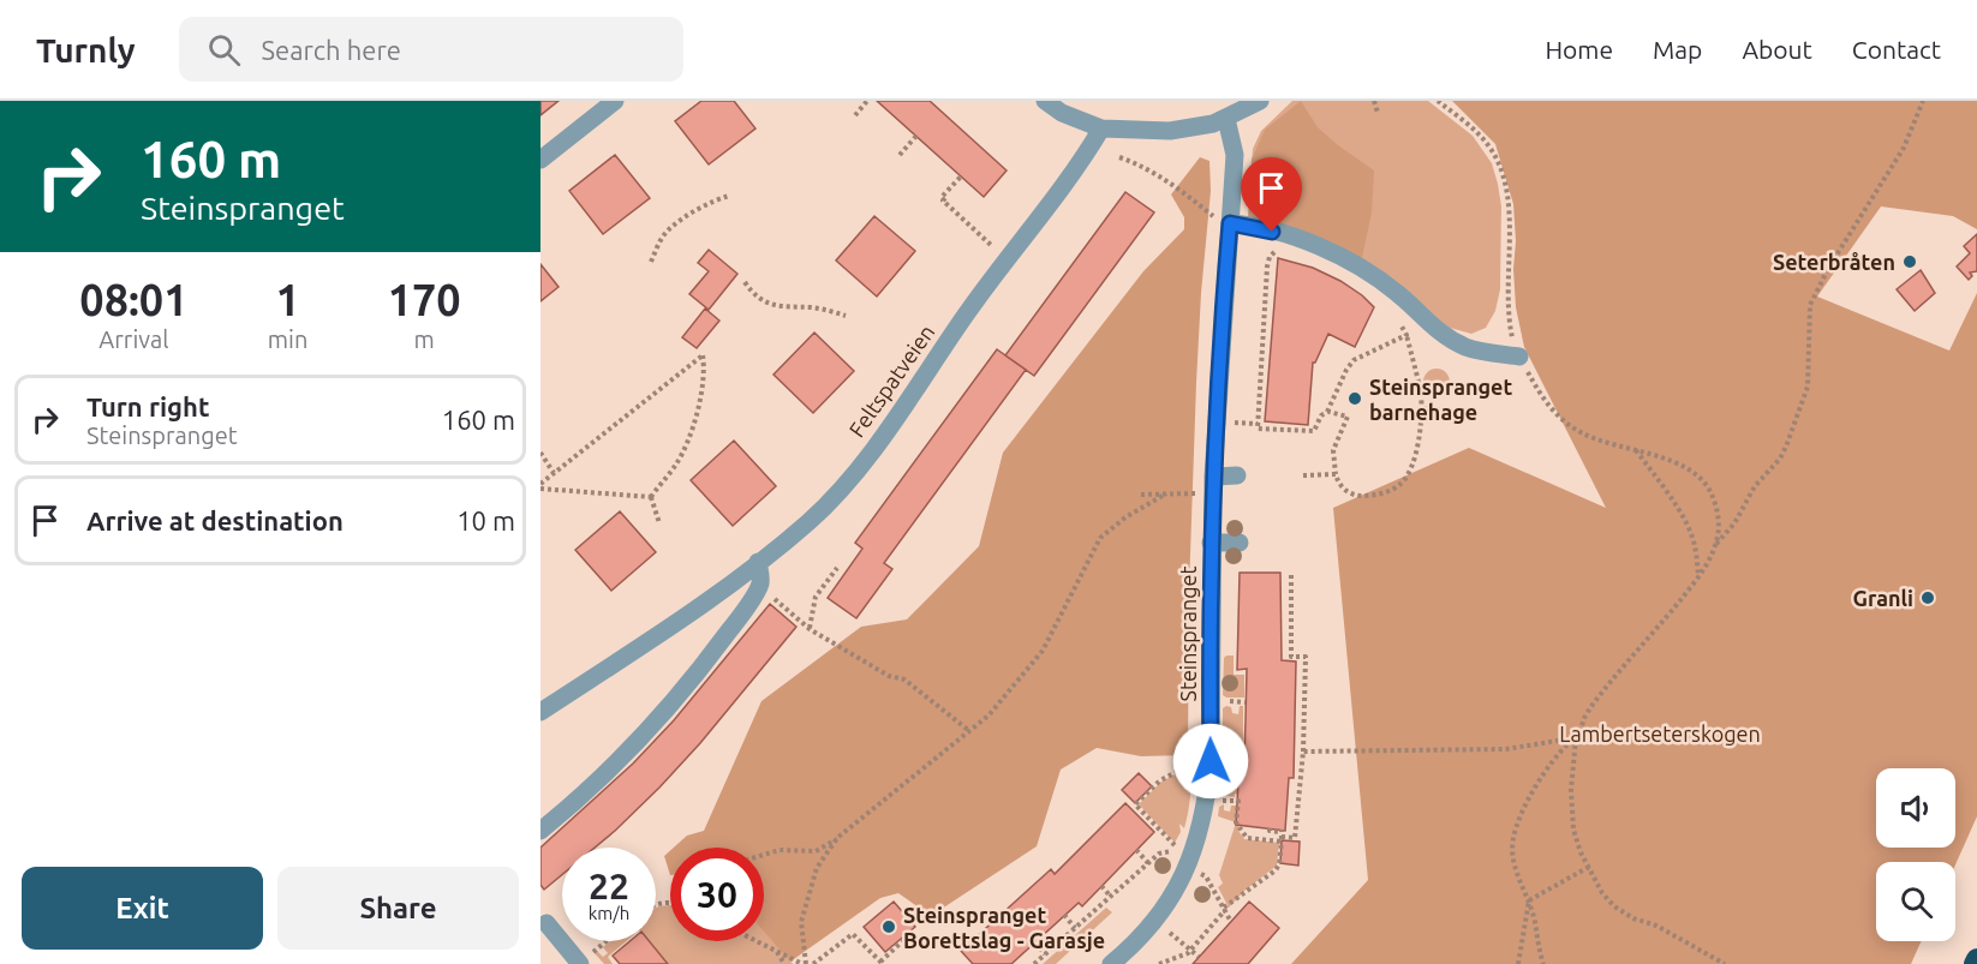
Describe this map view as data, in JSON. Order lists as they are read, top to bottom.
{
  "streets": {
    "street": ["Feltspatveien", "Steinspranget"]
  },
  "parks": ["Lambertseterskogen"],
  "places": [
    "Seterbråten",
    "Steinspranget barnehage",
    "Granli",
    "Steinspranget Borettslag - Garasje"
  ],
  "page": {
    "header": "Turnly",
    "search": "Search here",
    "nav": [
      "Home",
      "Map",
      "About",
      "Contact"
    ],
    "turn": ["160 m", "Steinspranget"],
    "eta": [
      "08:01",
      "Arrival",
      "1",
      "min",
      "170",
      "m"
    ],
    "list": [
      {
        "name": "Turn right",
        "note": "Steinspranget",
        "value": "160 m"
      },
      {
        "name": "Arrive at destination",
        "value": "10 m"
      }
    ],
    "speed": "22 km/h",
    "limit": "30",
    "buttons": ["Exit", "Share"]
  }
}
